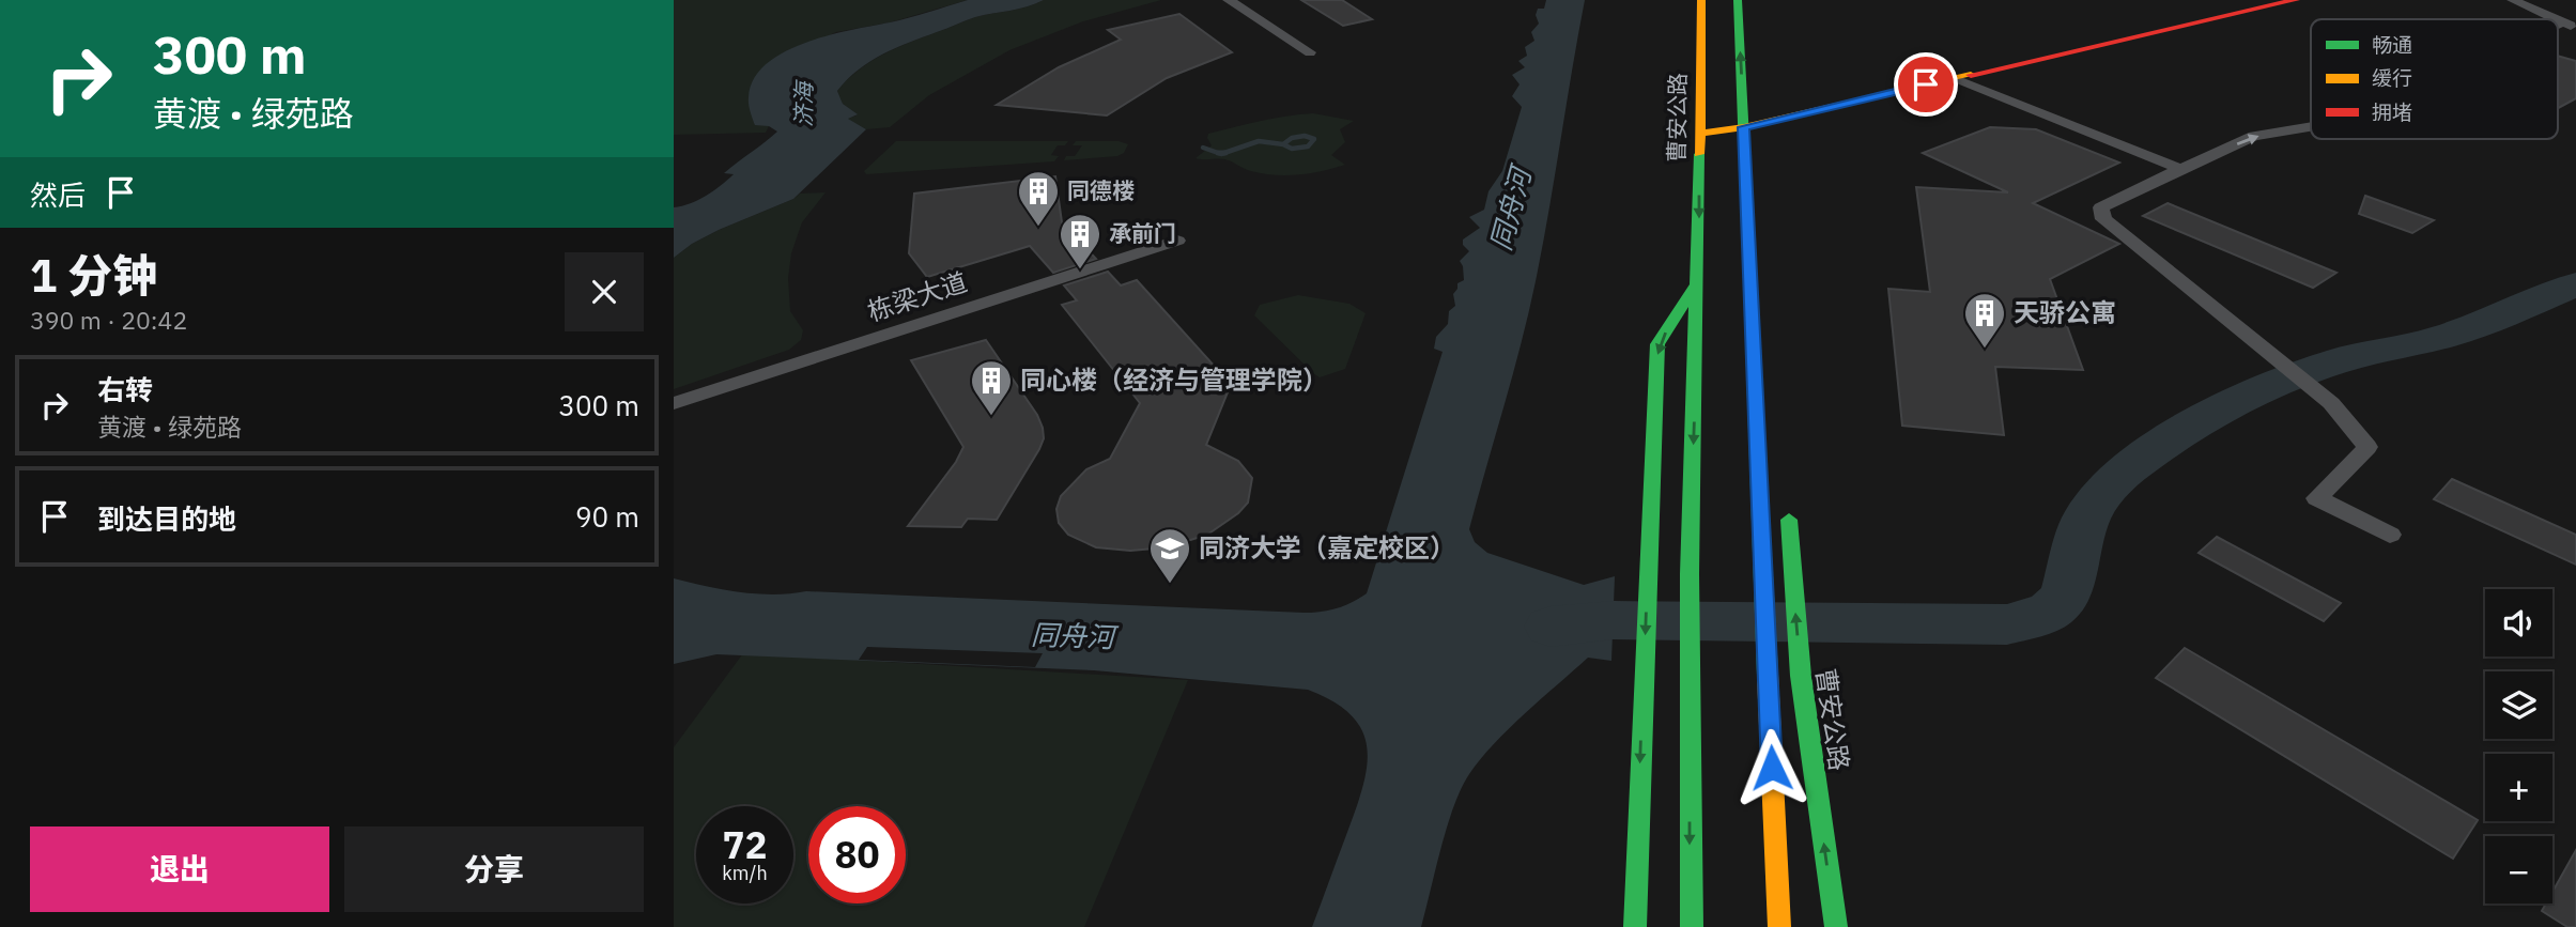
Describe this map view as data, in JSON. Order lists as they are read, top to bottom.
{
  "streets": {
    "main road": ["曹安公路"],
    "street": ["栋梁大道"]
  },
  "water": ["济海", "同舟河"],
  "places": {
    "building": [
      "同德楼",
      "承前门",
      "天骄公寓",
      "同心楼（经济与管理学院）"
    ],
    "school or university": ["同济大学（嘉定校区）"]
  },
  "legend": ["畅通", "缓行", "拥堵"],
  "page": {
    "turn": ["300 m", "黄渡 • 绿苑路"],
    "then": "然后",
    "heading": ["1 分钟", "390 m · 20:42"],
    "list": [
      {
        "name": "右转",
        "note": "黄渡 • 绿苑路",
        "value": "300 m"
      },
      {
        "name": "到达目的地",
        "value": "90 m"
      }
    ],
    "map_buttons": ["+", "−"],
    "speed": "72 km/h",
    "limit": "80",
    "buttons": ["退出", "分享"]
  }
}
